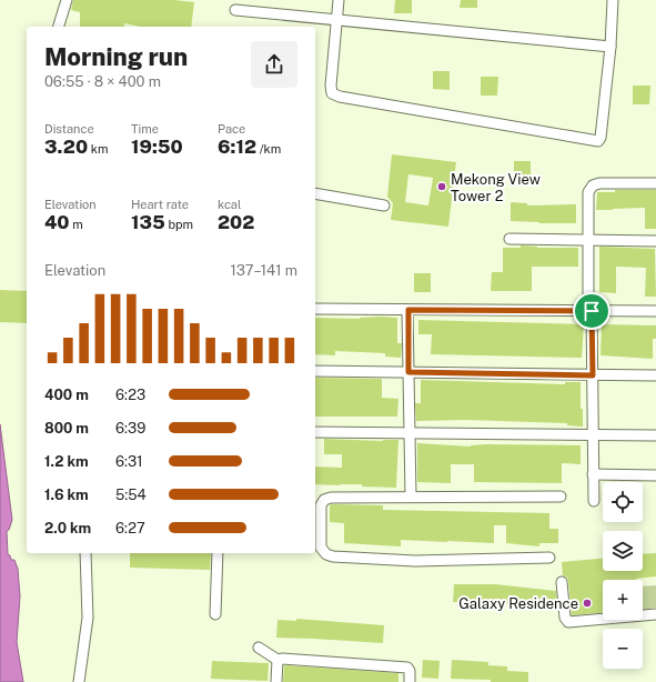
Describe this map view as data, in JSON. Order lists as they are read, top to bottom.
{
  "places": ["Mekong View Tower 2", "Galaxy Residence"],
  "page": {
    "heading": ["Morning run", "06:55 · 8 × 400 m"],
    "stats": [
      ["Distance", "3.20 km"],
      ["Time", "19:50"],
      ["Pace", "6:12 /km"],
      ["Elevation", "40 m"],
      ["Heart rate", "135 bpm"],
      ["kcal", "202"]
    ],
    "chart": ["Elevation", "137–141 m"],
    "list": [
      {
        "name": "400 m",
        "note": "6:23"
      },
      {
        "name": "800 m",
        "note": "6:39"
      },
      {
        "name": "1.2 km",
        "note": "6:31"
      },
      {
        "name": "1.6 km",
        "note": "5:54"
      },
      {
        "name": "2.0 km",
        "note": "6:27"
      }
    ],
    "map_buttons": ["+", "−"]
  }
}
